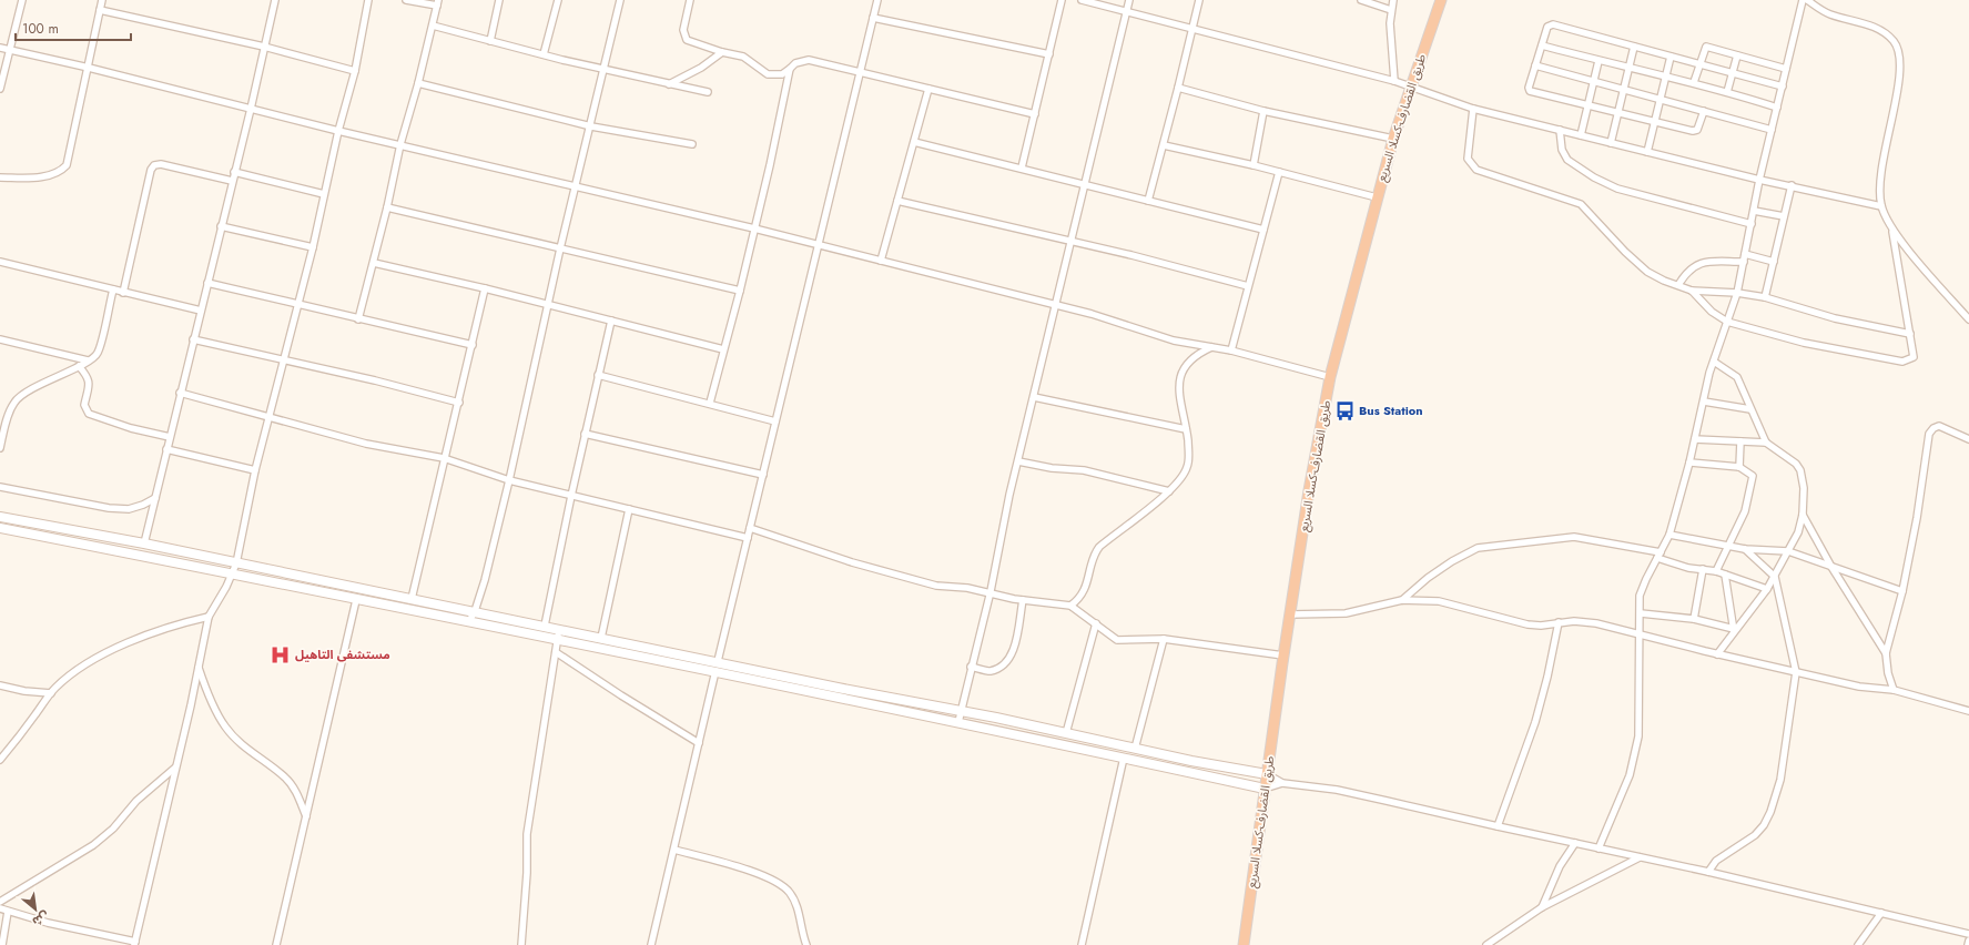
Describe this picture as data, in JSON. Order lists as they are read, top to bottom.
{
  "streets": {
    "highway": ["طريق القضارف-كسلا السريع"]
  },
  "places": {
    "bus stop": ["Bus Station"],
    "hospital": ["مستشفى التاهيل"]
  },
  "scale_bar": "100 m",
  "north": "bottom right"
}
